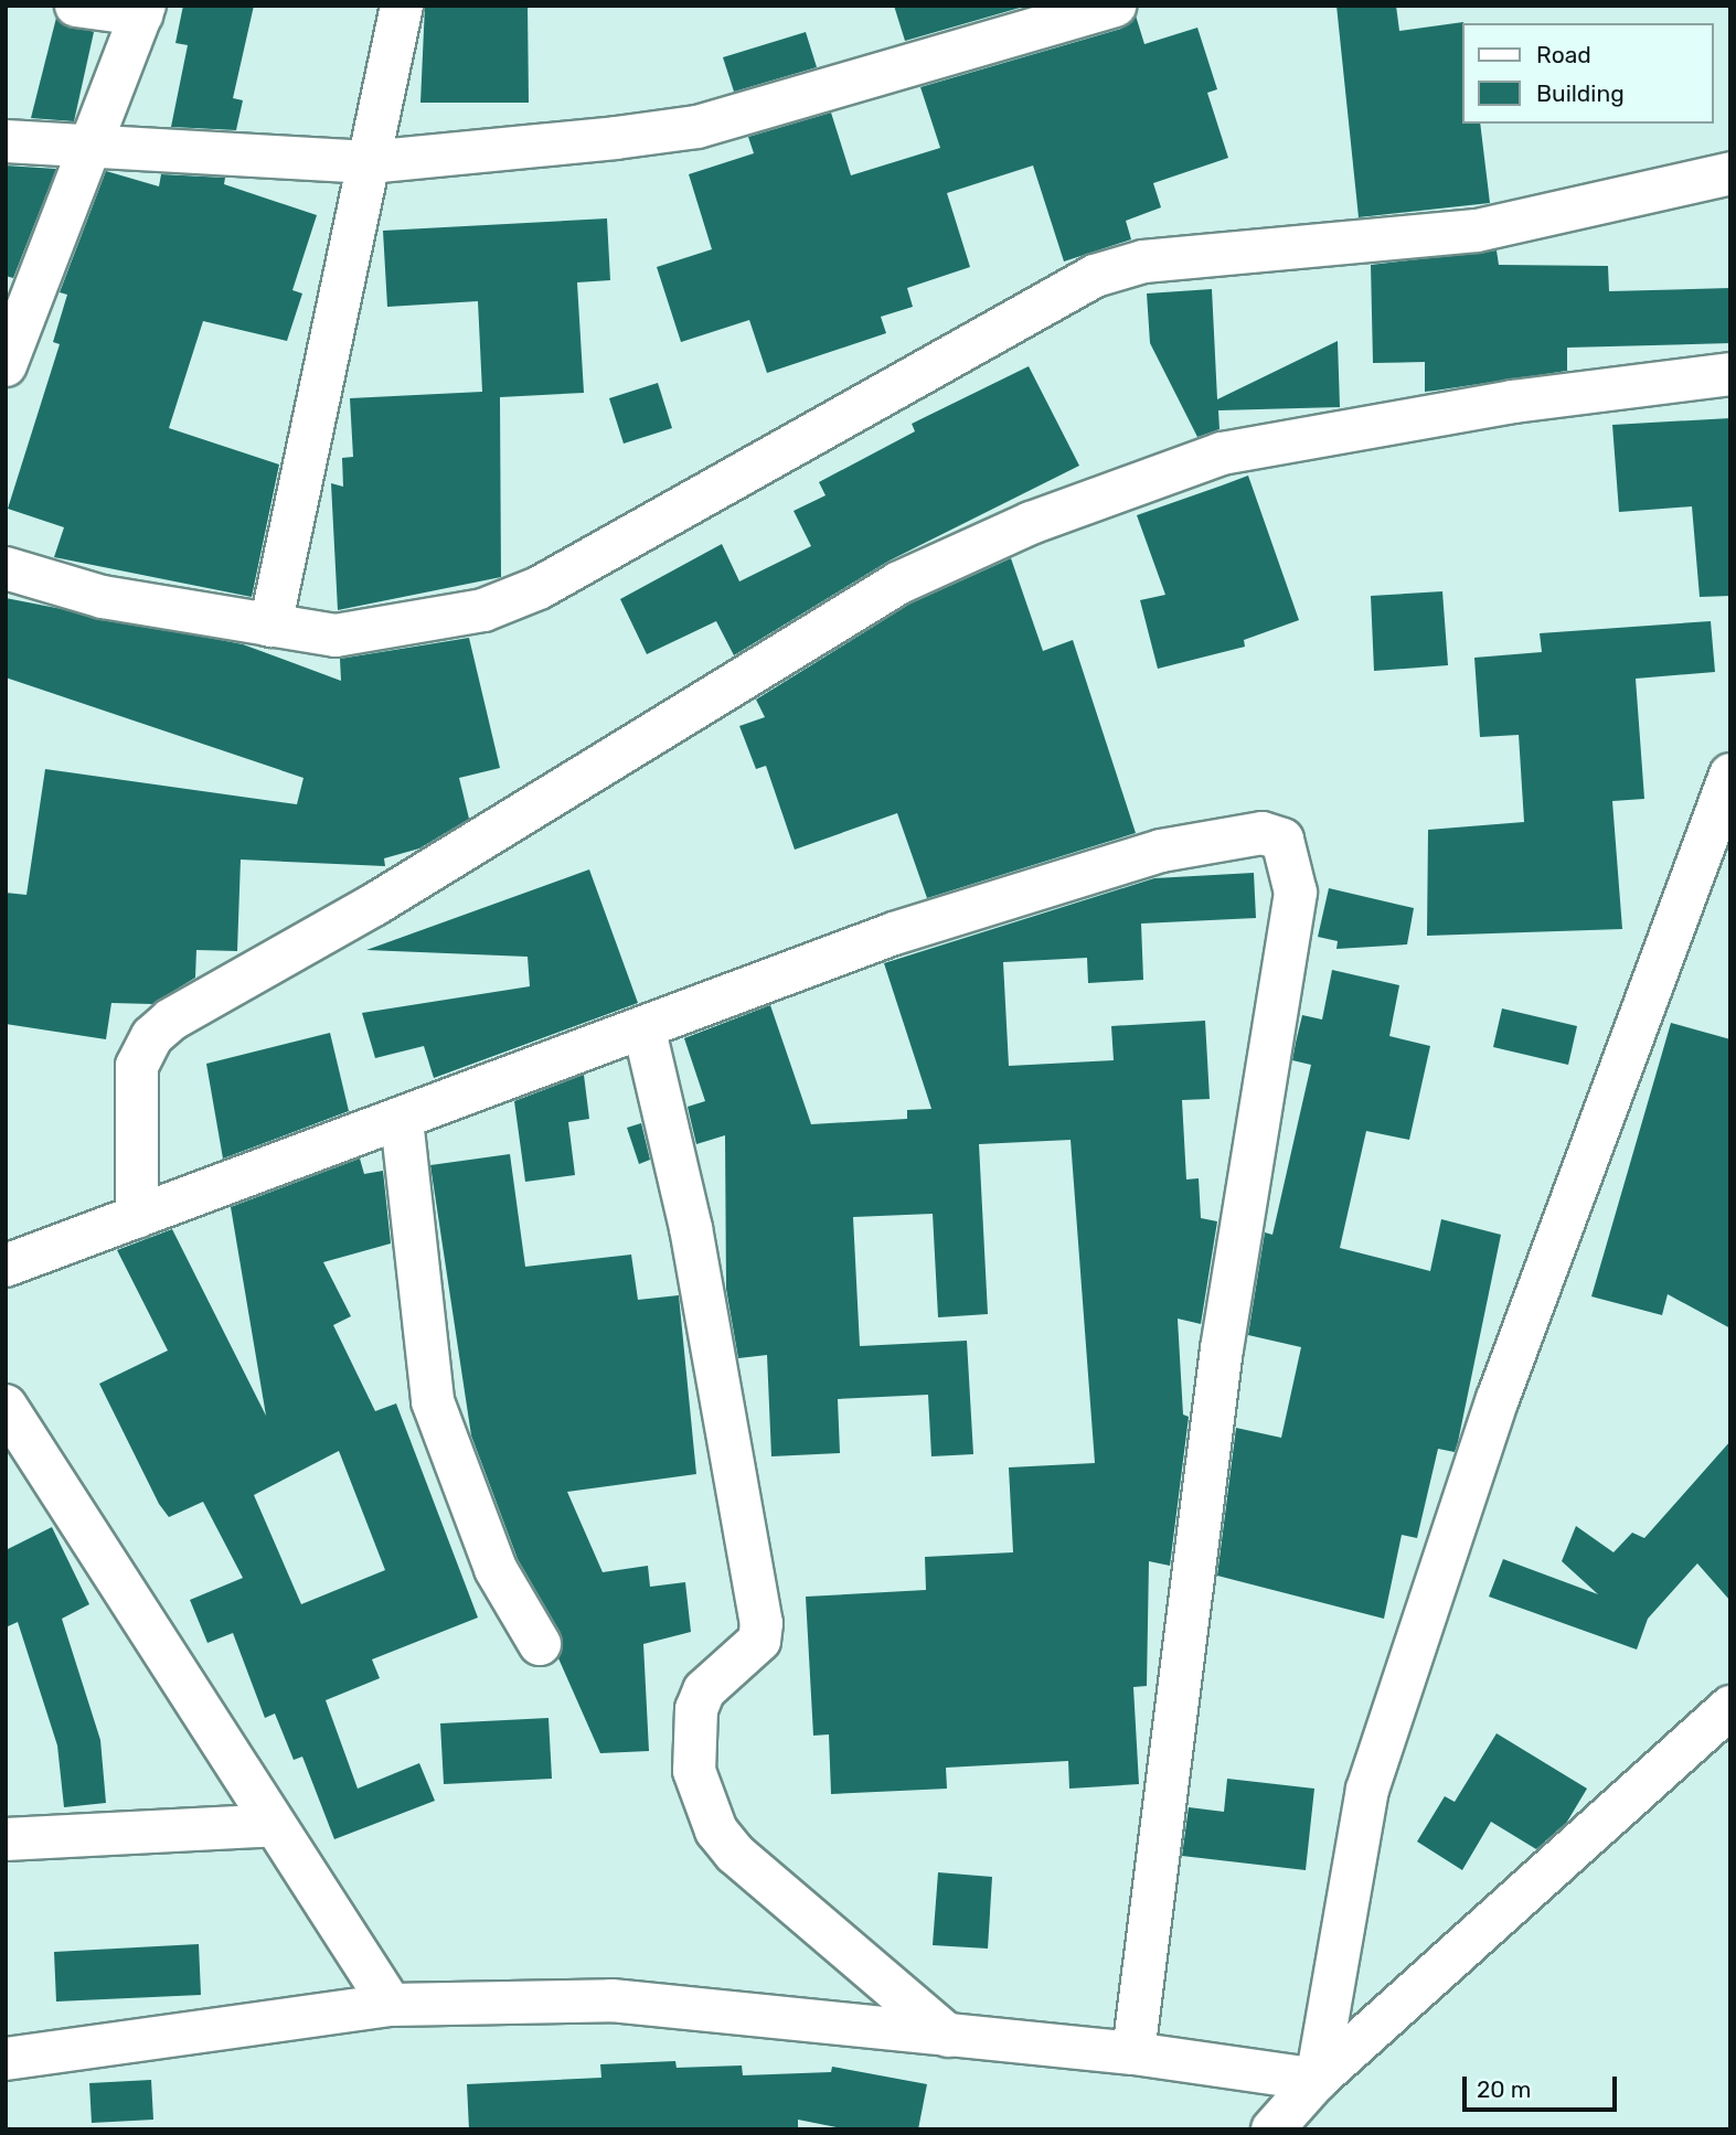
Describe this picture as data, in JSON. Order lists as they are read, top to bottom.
{
  "legend": ["Road", "Building"],
  "scale_bar": "20 m"
}
